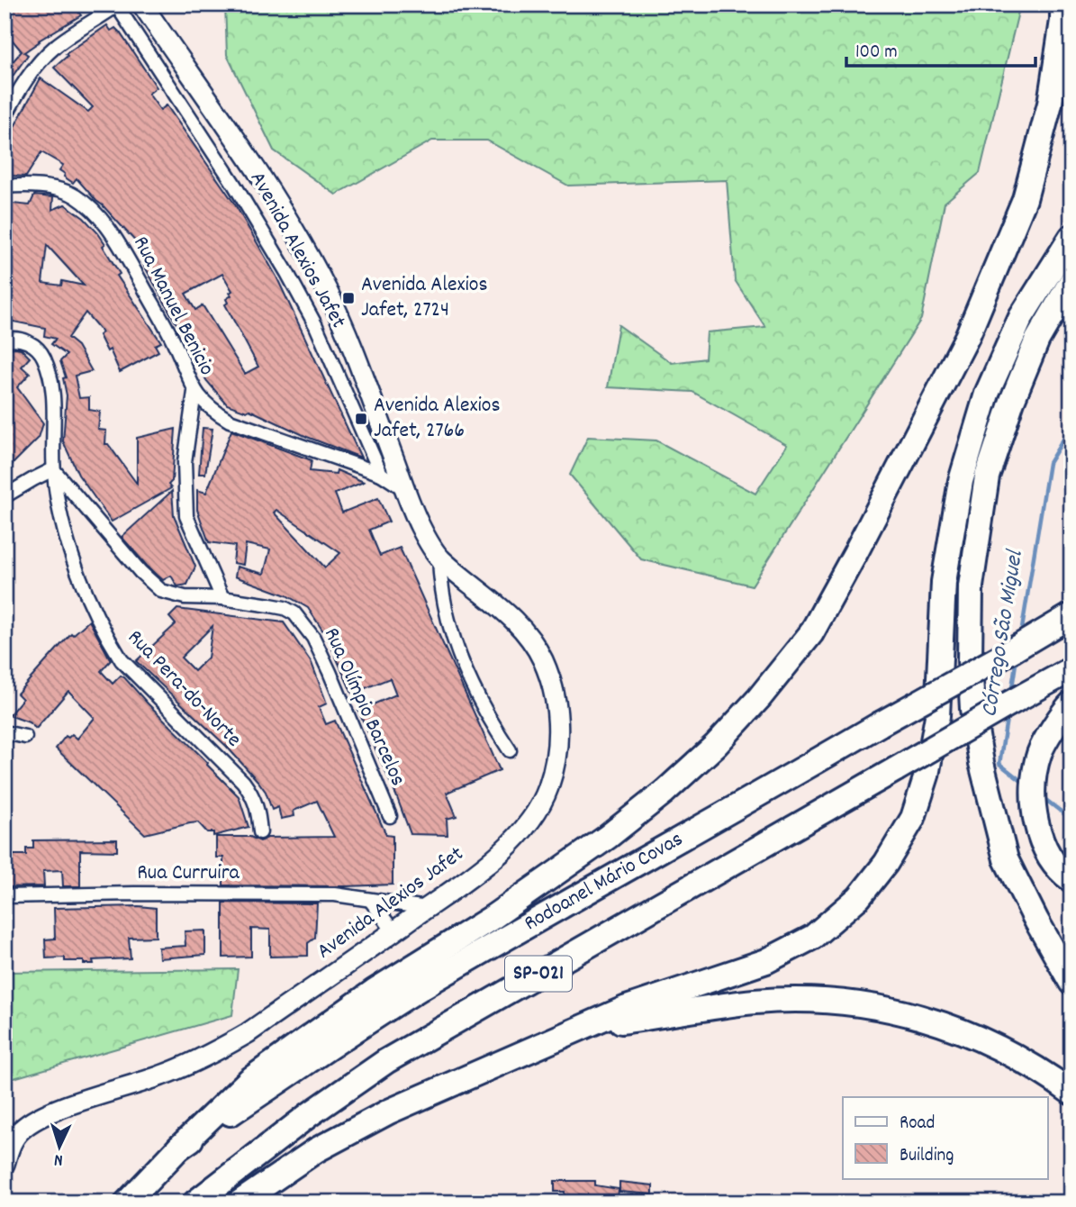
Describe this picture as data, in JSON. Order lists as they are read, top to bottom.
{
  "streets": {
    "highway": ["Rodoanel Mário Covas", "SP-021"],
    "main road": ["Avenida Alexios Jafet"],
    "street": [
      "Rua Manuel Benicio",
      "Rua Pera-do-Norte",
      "Rua Olímpio Barcelos",
      "Rua Curruira"
    ]
  },
  "crossings": [
    ["Avenida Alexios Jafet", "Rua Manuel Benicio"],
    ["Avenida Alexios Jafet", "Rua Curruira"],
    ["Rua Pera-do-Norte", "Rua Olímpio Barcelos"]
  ],
  "water": ["Córrego São Miguel"],
  "places": {
    "transit": ["Avenida Alexios Jafet, 2724", "Avenida Alexios Jafet, 2766"]
  },
  "legend": ["Road", "Building"],
  "scale_bar": "100 m",
  "north": "bottom"
}
